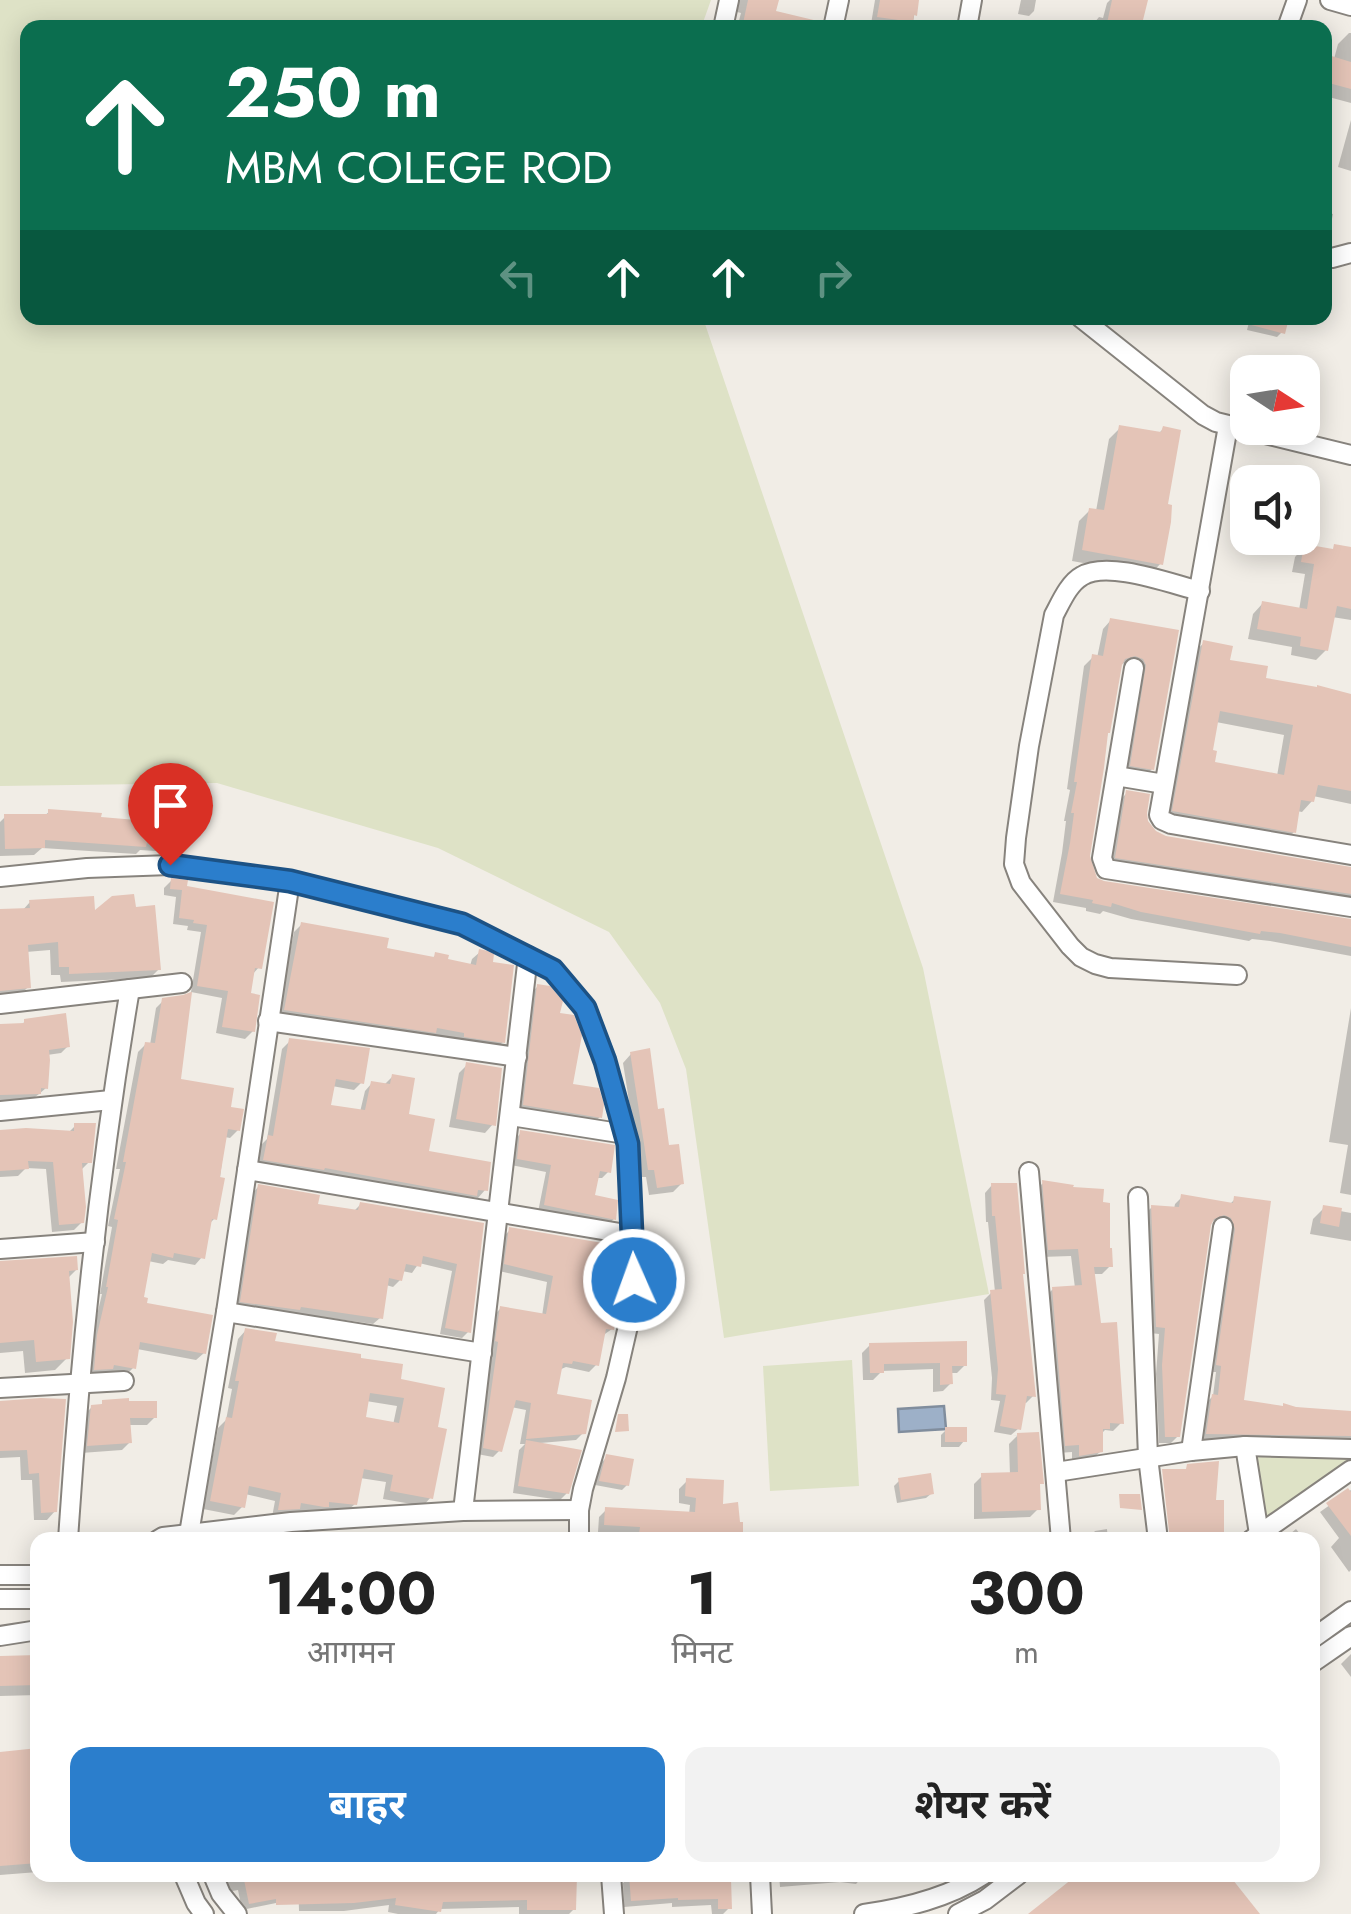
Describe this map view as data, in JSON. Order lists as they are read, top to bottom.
{
  "north": "right",
  "page": {
    "turn": ["250 m", "MBM COLEGE ROD"],
    "eta": [
      "14:00",
      "आगमन",
      "1",
      "मिनट",
      "300",
      "m"
    ],
    "buttons": ["बाहर", "शेयर करें"]
  }
}
